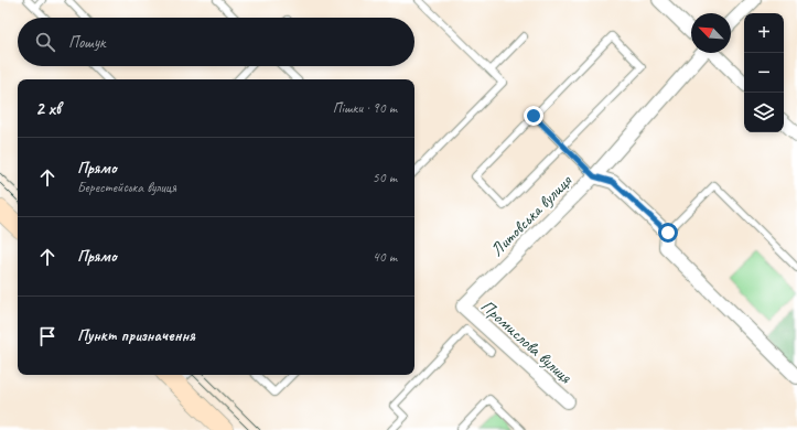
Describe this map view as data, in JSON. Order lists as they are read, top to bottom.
{
  "streets": {
    "street": ["Литовська вулиця", "Промислова вулиця"]
  },
  "crossings": [
    ["Литовська вулиця", "Промислова вулиця"]
  ],
  "north": "top left",
  "page": {
    "map_buttons": ["+", "−"],
    "search": "Пошук",
    "heading": ["2 хв", "Пішки · 90 m"],
    "list": [
      ["Прямо", "Берестейська вулиця", "50 m"],
      ["Прямо", "40 m"],
      "Пункт призначення"
    ]
  }
}
